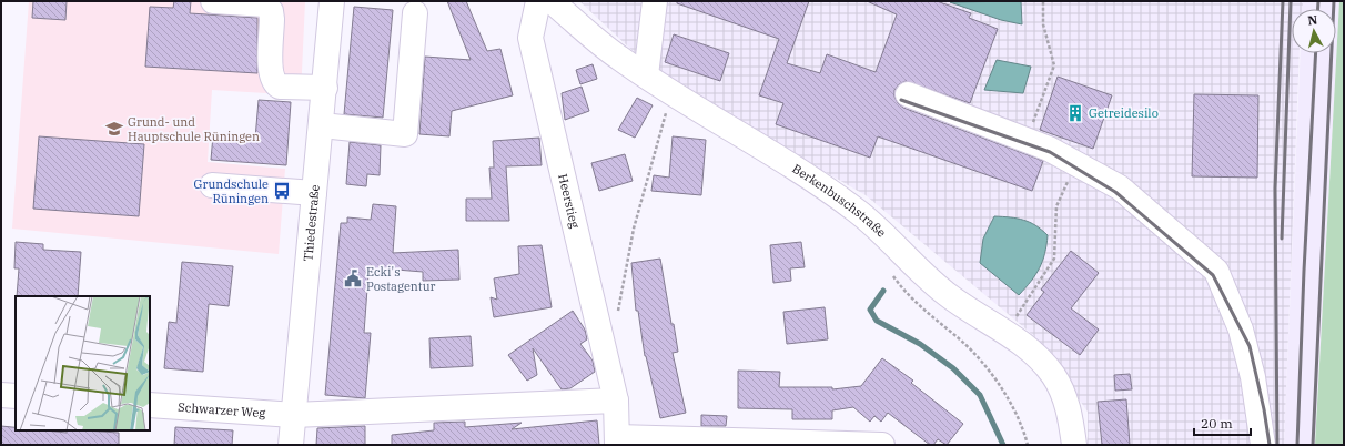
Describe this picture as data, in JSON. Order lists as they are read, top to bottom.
{
  "streets": {
    "street": [
      "Heerstieg",
      "Berkenbuschstraße",
      "Thiedestraße",
      "Schwarzer Weg"
    ]
  },
  "crossings": [
    ["Thiedestraße", "Schwarzer Weg"]
  ],
  "places": {
    "building": ["Getreidesilo"],
    "school or university": ["Grund- und Hauptschule Rüningen"],
    "bus stop": ["Grundschule Rüningen"],
    "public building": ["Ecki's Postagentur"]
  },
  "scale_bar": "20 m",
  "north": "top"
}
